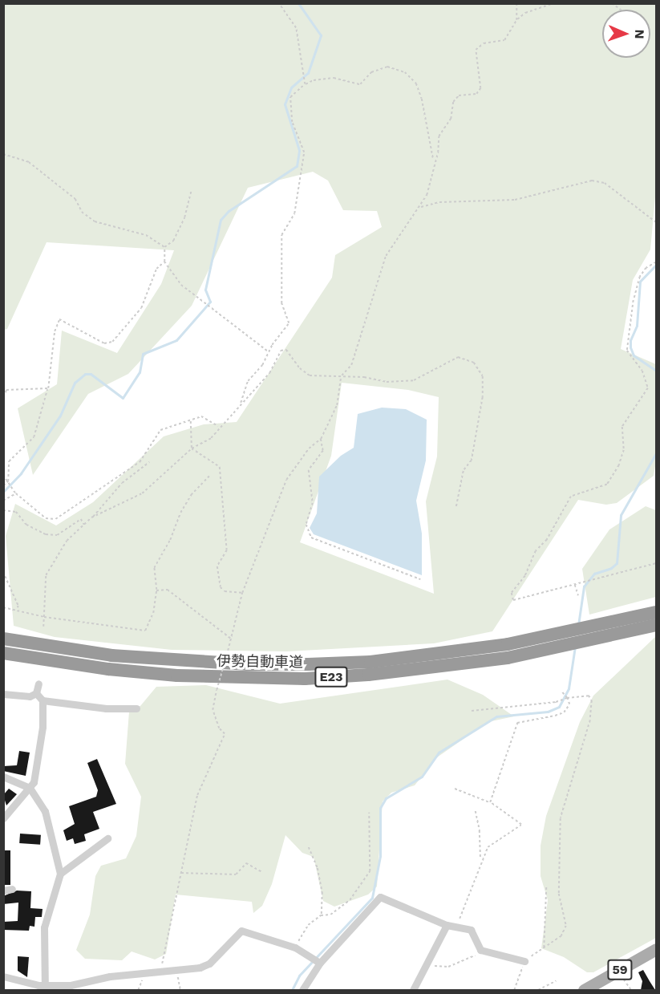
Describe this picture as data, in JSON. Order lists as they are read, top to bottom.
{
  "streets": {
    "highway": ["伊勢自動車道", "E23"],
    "main road": ["59"]
  },
  "north": "right"
}
